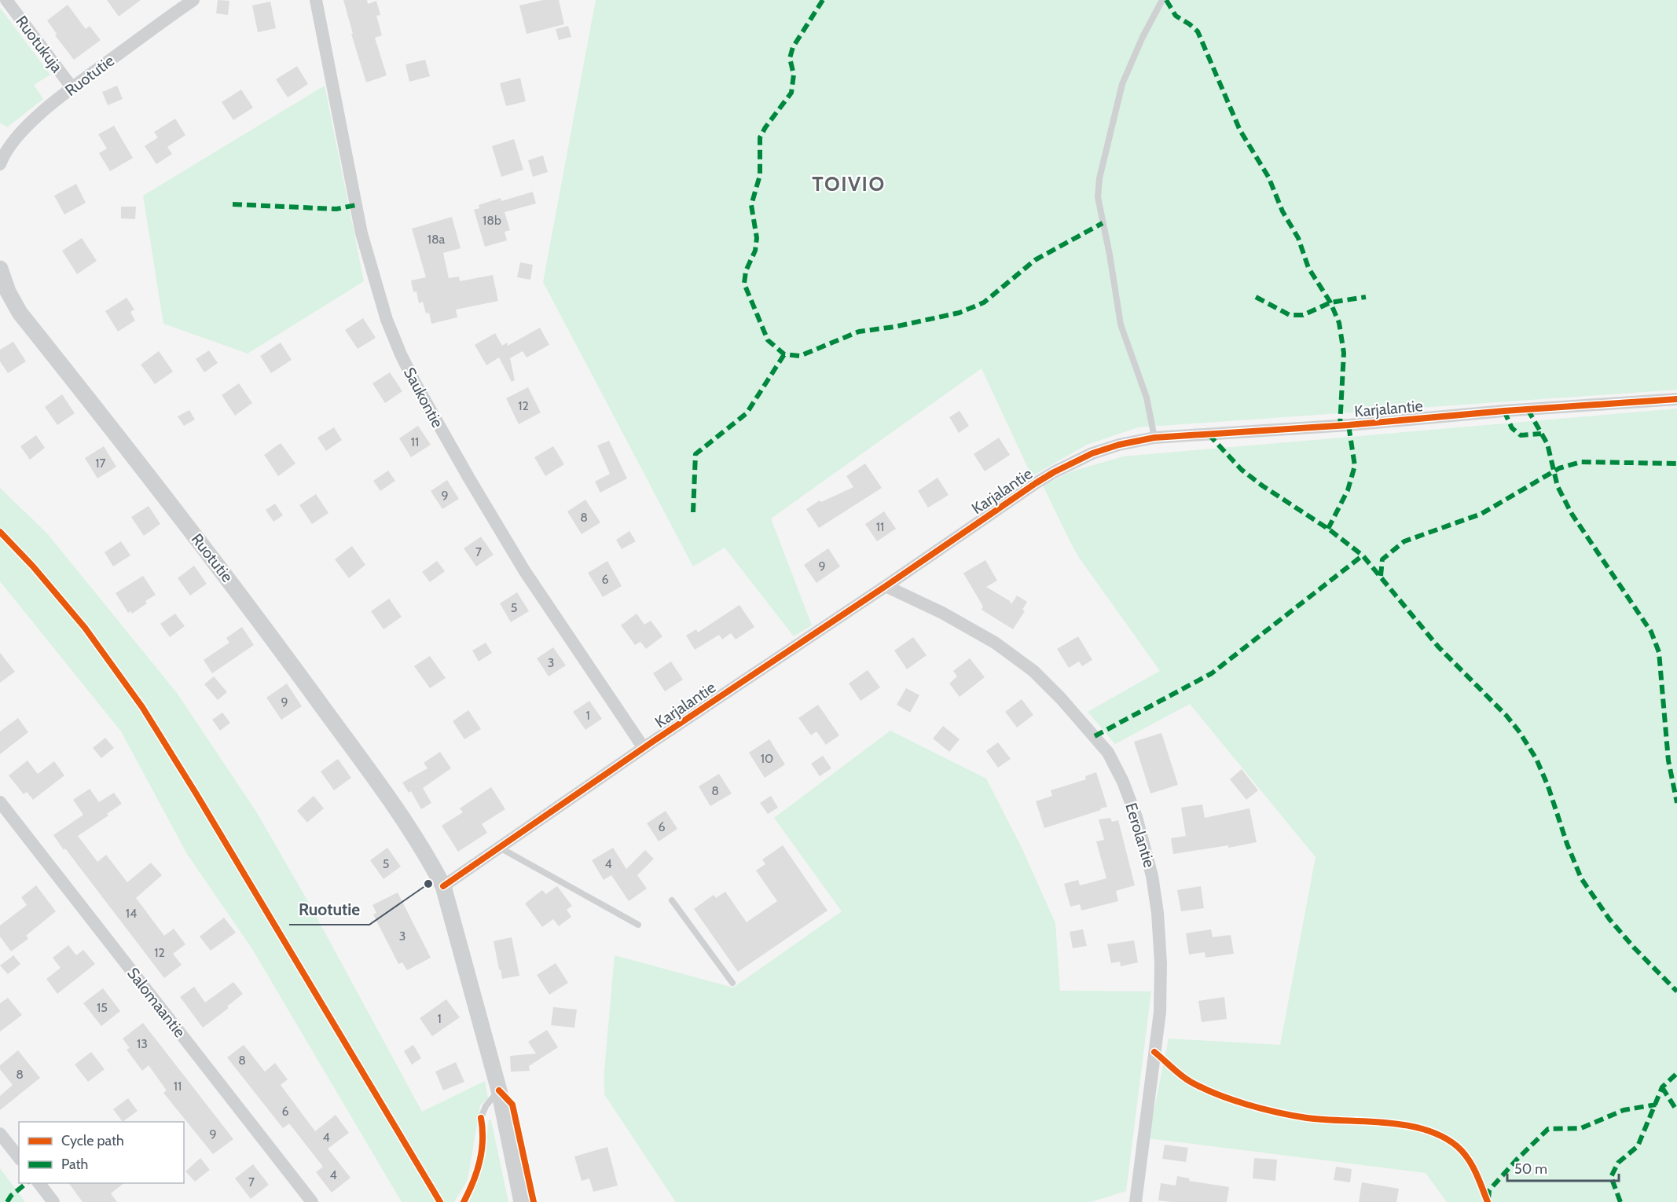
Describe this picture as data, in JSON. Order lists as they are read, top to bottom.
{
  "streets": {
    "street": [
      "Ruotukuja",
      "Ruotutie",
      "Saukontie",
      "Karjalantie",
      "Eerolantie",
      "Salomaantie"
    ]
  },
  "crossings": [
    ["Ruotukuja", "Ruotutie"],
    ["Ruotutie", "Karjalantie"],
    ["Saukontie", "Karjalantie"],
    ["Karjalantie", "Eerolantie"]
  ],
  "districts": ["TOIVIO"],
  "places": ["Ruotutie"],
  "house_numbers": [
    "18b",
    "18a",
    "12",
    "11",
    "17",
    "9",
    "8",
    "11",
    "7",
    "9",
    "6",
    "5",
    "3",
    "9",
    "1",
    "10",
    "8",
    "6",
    "5",
    "4",
    "14",
    "3",
    "12",
    "15",
    "1",
    "13",
    "8",
    "8",
    "11",
    "6",
    "9",
    "4",
    "4",
    "7"
  ],
  "legend": ["Cycle path", "Path"],
  "scale_bar": "50 m"
}
